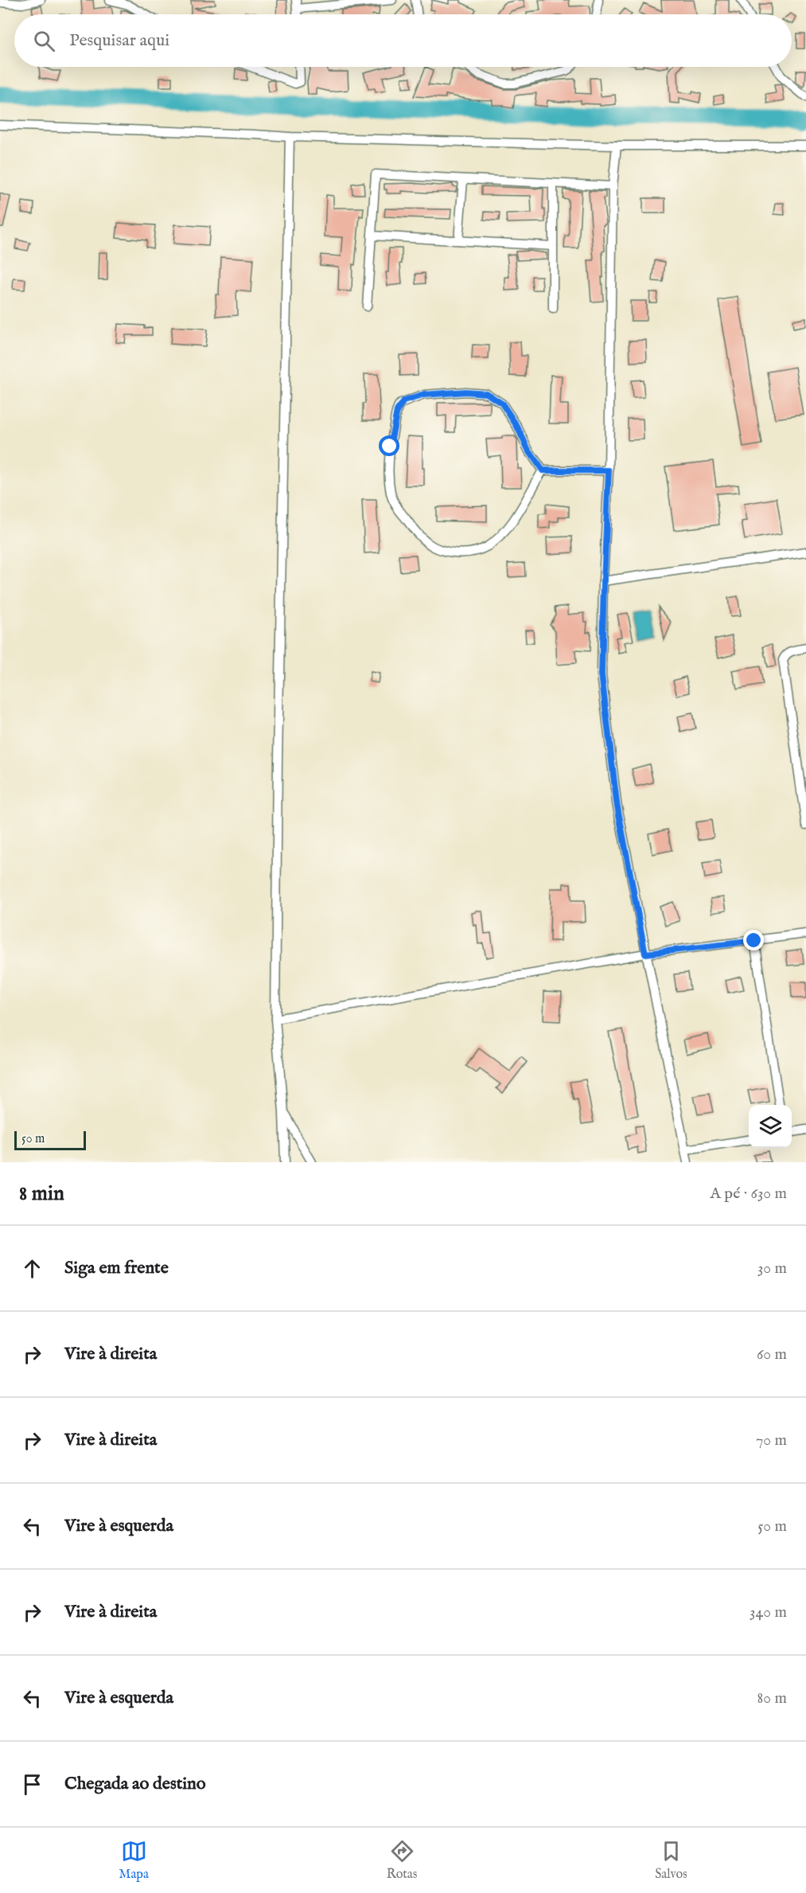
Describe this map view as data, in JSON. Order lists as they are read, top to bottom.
{
  "scale_bar": "50 m",
  "page": {
    "search": "Pesquisar aqui",
    "scale": "50 m",
    "heading": ["8 min", "A pé · 630 m"],
    "list": [
      ["Siga em frente", "30 m"],
      ["Vire à direita", "60 m"],
      ["Vire à direita", "70 m"],
      ["Vire à esquerda", "50 m"],
      ["Vire à direita", "340 m"],
      ["Vire à esquerda", "80 m"],
      "Chegada ao destino"
    ],
    "nav": ["Mapa", "Rotas", "Salvos"]
  }
}
